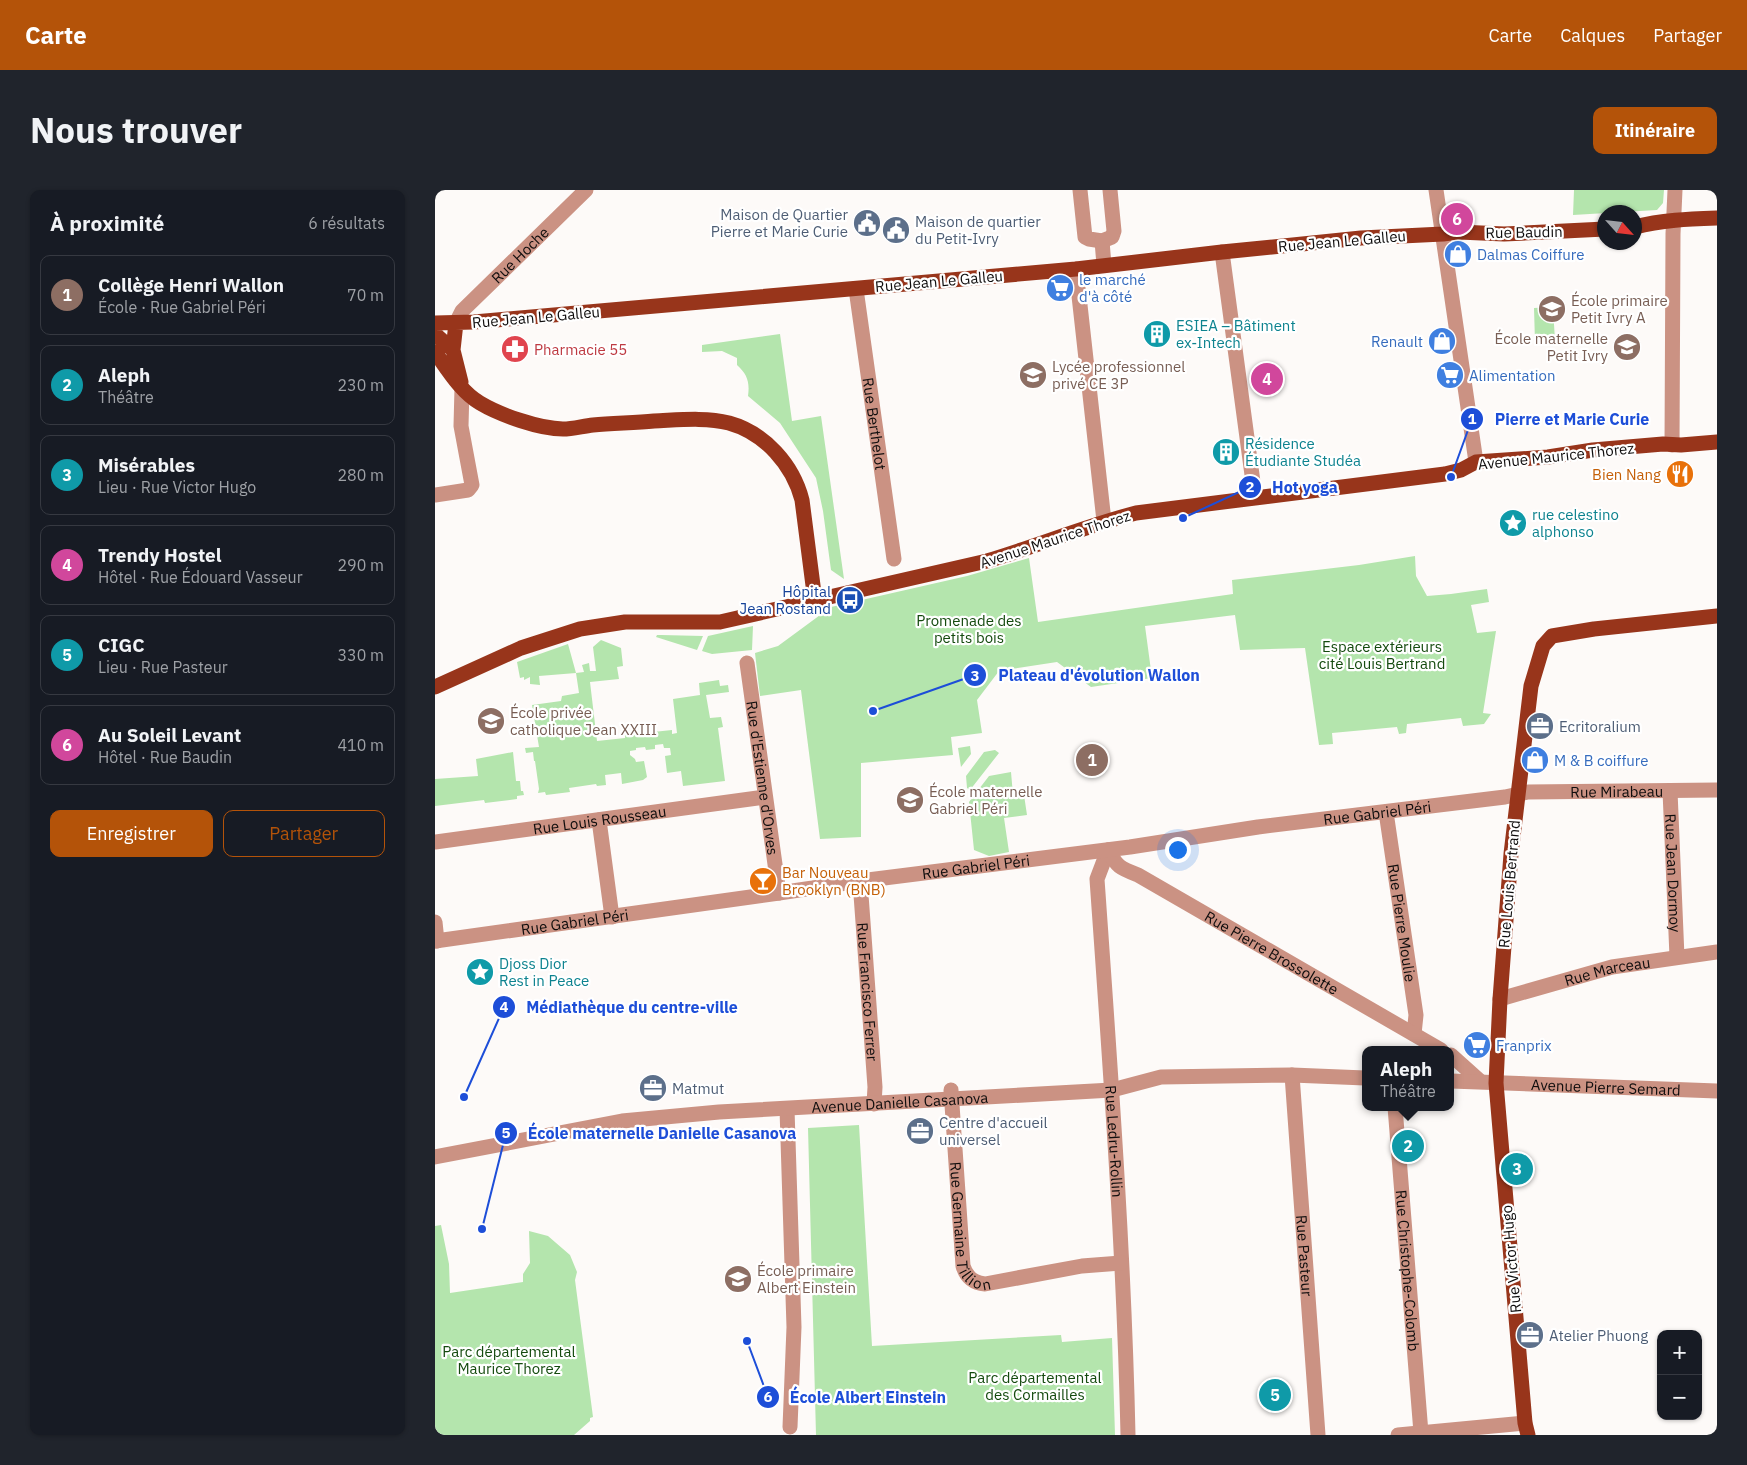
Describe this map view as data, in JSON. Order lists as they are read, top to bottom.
{
  "streets": {
    "main road": [
      "Rue Baudin",
      "Rue Jean Le Galleu",
      "Avenue Maurice Thorez",
      "Rue Louis Bertrand",
      "Rue Victor Hugo"
    ],
    "street": [
      "Rue Hoche",
      "Rue Berthelot",
      "Rue d'Estienne d'Orves",
      "Rue Mirabeau",
      "Rue Gabriel Péri",
      "Rue Louis Rousseau",
      "Rue Jean Dormoy",
      "Rue Pierre Moulie",
      "Rue Pierre Brossolette",
      "Rue Marceau",
      "Rue Francisco Ferrer",
      "Avenue Pierre Semard",
      "Avenue Danielle Casanova",
      "Rue Ledru-Rollin",
      "Rue Germaine Tillion",
      "Rue Pasteur",
      "Rue Christophe-Colomb"
    ]
  },
  "crossings": [
    ["Rue Baudin", "Rue Jean Le Galleu"],
    ["Rue Jean Le Galleu", "Rue Hoche"],
    ["Rue Jean Le Galleu", "Rue Berthelot"],
    ["Rue d'Estienne d'Orves", "Rue Gabriel Péri"],
    ["Rue d'Estienne d'Orves", "Rue Louis Rousseau"],
    ["Rue Mirabeau", "Rue Gabriel Péri"],
    ["Rue Mirabeau", "Rue Jean Dormoy"],
    ["Rue Mirabeau", "Rue Louis Bertrand"],
    ["Rue Gabriel Péri", "Rue Louis Bertrand"],
    ["Rue Gabriel Péri", "Rue Pierre Moulie"],
    ["Rue Gabriel Péri", "Rue Pierre Brossolette"],
    ["Rue Gabriel Péri", "Rue Francisco Ferrer"],
    ["Rue Gabriel Péri", "Rue Ledru-Rollin"],
    ["Rue Jean Dormoy", "Rue Marceau"],
    ["Rue Louis Bertrand", "Rue Marceau"],
    ["Rue Louis Bertrand", "Avenue Pierre Semard"],
    ["Rue Louis Bertrand", "Rue Victor Hugo"],
    ["Rue Pierre Moulie", "Rue Pierre Brossolette"],
    ["Rue Pierre Brossolette", "Rue Ledru-Rollin"],
    ["Rue Francisco Ferrer", "Avenue Danielle Casanova"],
    ["Avenue Pierre Semard", "Rue Victor Hugo"],
    ["Avenue Danielle Casanova", "Rue Ledru-Rollin"],
    ["Avenue Danielle Casanova", "Rue Germaine Tillion"],
    ["Avenue Danielle Casanova", "Rue Pasteur"],
    ["Rue Ledru-Rollin", "Rue Germaine Tillion"]
  ],
  "parks": [
    "Promenade des petits bois",
    "Espace extérieurs cité Louis Bertrand",
    "Parc départemental Maurice Thorez",
    "Parc départemental des Cormailles"
  ],
  "places": {
    "public building": ["Maison de Quartier Pierre et Marie Curie", "Maison de quartier du Petit-Ivry"],
    "shop": ["Dalmas Coiffure", "Renault", "M & B coiffure"],
    "supermarket": ["le marché d'à côté", "Alimentation", "Franprix"],
    "school or university": [
      "École primaire Petit Ivry A",
      "École maternelle Petit Ivry",
      "Lycée professionnel privé CE 3P",
      "École privée catholique Jean XXIII",
      "École maternelle Gabriel Péri",
      "École primaire Albert Einstein"
    ],
    "building": ["ESIEA – Bâtiment ex-Intech", "Résidence Étudiante Studéa"],
    "pharmacy": ["Pharmacie 55"],
    "restaurant": ["Bien Nang"],
    "other": [
      "Pierre et Marie Curie",
      "Hot yoga",
      "Plateau d'évolution Wallon",
      "Médiathèque du centre-ville",
      "École maternelle Danielle Casanova",
      "École Albert Einstein"
    ],
    "place": ["rue celestino alphonso", "Djoss Dior Rest in Peace"],
    "bus stop": ["Hôpital Jean Rostand"],
    "office": [
      "Ecritoralium",
      "Matmut",
      "Centre d'accueil universel",
      "Atelier Phuong"
    ],
    "bar": ["Bar Nouveau Brooklyn (BNB)"]
  },
  "north": "bottom right",
  "page": {
    "header": "Carte",
    "nav": ["Carte", "Calques", "Partager"],
    "title": "Nous trouver",
    "buttons": [
      "Itinéraire",
      ["Enregistrer", "Partager"]
    ],
    "heading": ["À proximité", "6 résultats"],
    "pins": [
      "6",
      "4",
      "1",
      "2",
      "3",
      "5"
    ],
    "list": [
      {
        "mark": "1",
        "name": "Collège Henri Wallon",
        "note": "École · Rue Gabriel Péri",
        "value": "70 m"
      },
      {
        "mark": "2",
        "name": "Aleph",
        "note": "Théâtre",
        "value": "230 m"
      },
      {
        "mark": "3",
        "name": "Misérables",
        "note": "Lieu · Rue Victor Hugo",
        "value": "280 m"
      },
      {
        "mark": "4",
        "name": "Trendy Hostel",
        "note": "Hôtel · Rue Édouard Vasseur",
        "value": "290 m"
      },
      {
        "mark": "5",
        "name": "CIGC",
        "note": "Lieu · Rue Pasteur",
        "value": "330 m"
      },
      {
        "mark": "6",
        "name": "Au Soleil Levant",
        "note": "Hôtel · Rue Baudin",
        "value": "410 m"
      }
    ],
    "popup": ["Aleph", "Théâtre"],
    "map_buttons": ["+", "−"]
  }
}
